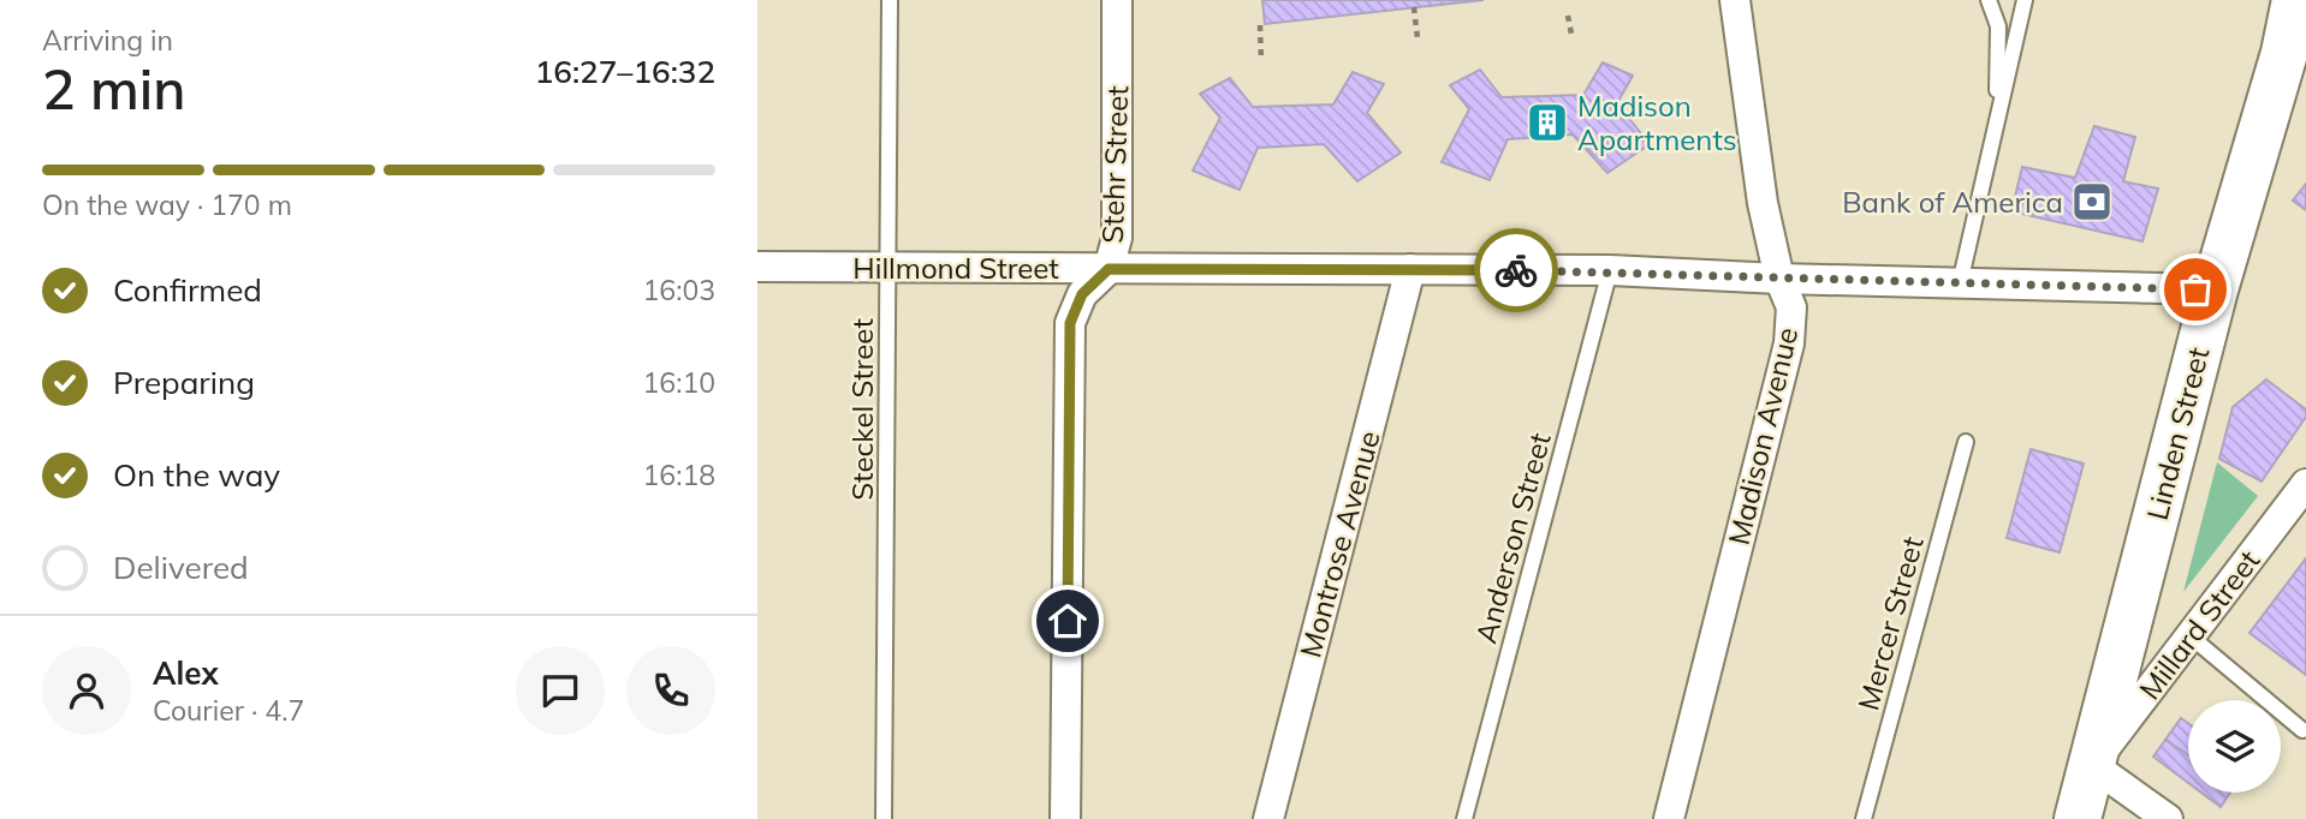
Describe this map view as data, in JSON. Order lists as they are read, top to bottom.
{
  "streets": {
    "main road": ["Linden Street"],
    "street": [
      "Stehr Street",
      "Hillmond Street",
      "Madison Avenue",
      "Montrose Avenue",
      "Millard Street"
    ],
    "lane": ["Steckel Street", "Anderson Street", "Mercer Street"]
  },
  "crossings": [
    ["Stehr Street", "Hillmond Street"],
    ["Hillmond Street", "Steckel Street"],
    ["Hillmond Street", "Linden Street"],
    ["Hillmond Street", "Madison Avenue"],
    ["Hillmond Street", "Anderson Street"],
    ["Hillmond Street", "Montrose Avenue"],
    ["Linden Street", "Millard Street"]
  ],
  "places": {
    "building": ["Madison Apartments"],
    "bank": ["Bank of America"]
  },
  "page": {
    "heading": ["2 min", "Arriving in", "16:27–16:32"],
    "panel": ["Alex", "Courier · 4.7"],
    "bar": "On the way · 170 m",
    "list": [
      ["Confirmed", "16:03"],
      ["Preparing", "16:10"],
      ["On the way", "16:18"],
      "Delivered"
    ]
  }
}
